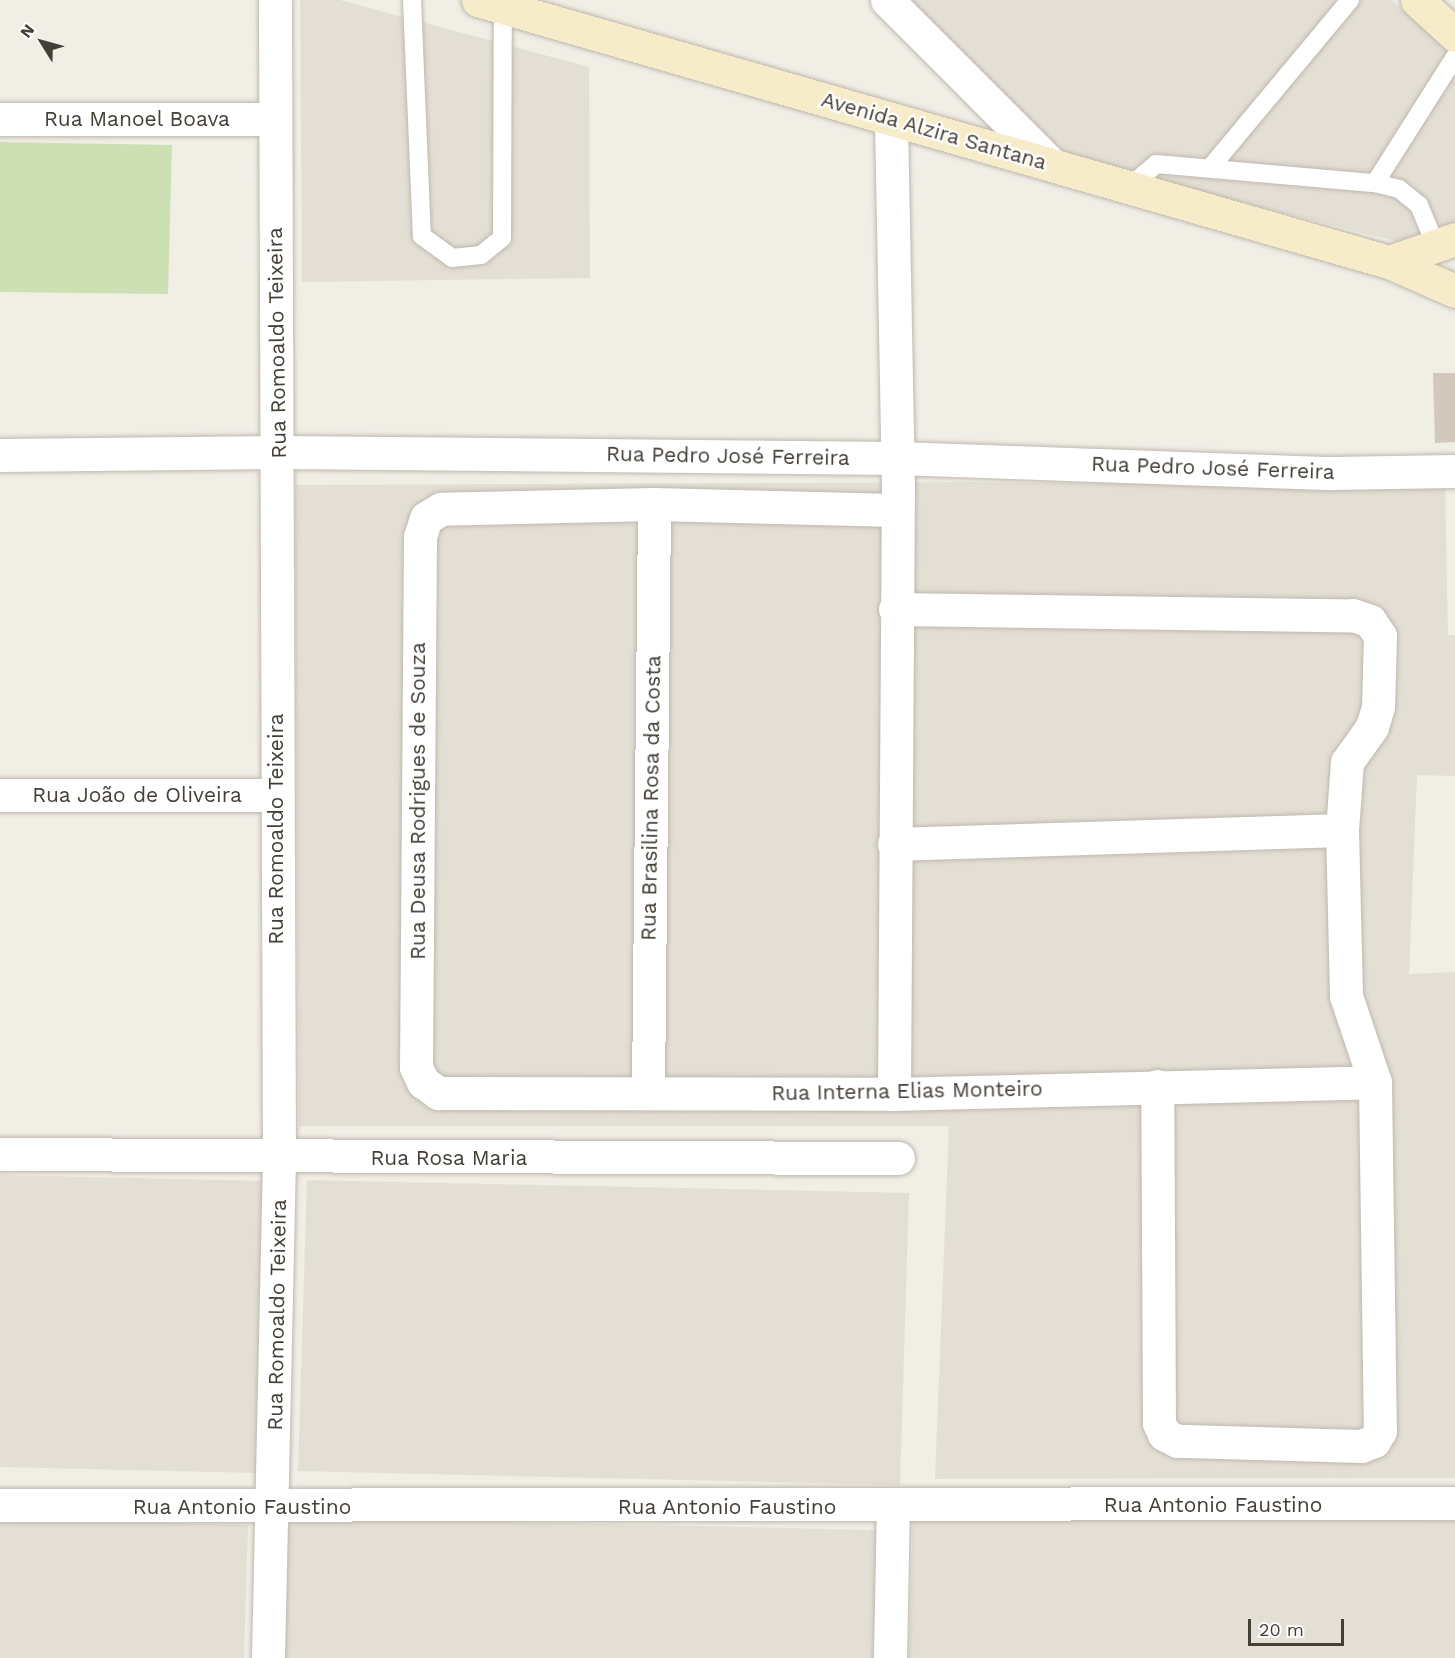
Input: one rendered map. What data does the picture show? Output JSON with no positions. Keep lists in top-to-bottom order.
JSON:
{
  "streets": {
    "main road": ["Avenida Alzira Santana"],
    "street": [
      "Rua Manoel Boava",
      "Rua Romoaldo Teixeira",
      "Rua Pedro José Ferreira",
      "Rua João de Oliveira",
      "Rua Brasilina Rosa da Costa",
      "Rua Deusa Rodrigues de Souza",
      "Rua Interna Elias Monteiro",
      "Rua Rosa Maria",
      "Rua Antonio Faustino"
    ]
  },
  "crossings": [
    ["Rua Manoel Boava", "Rua Romoaldo Teixeira"],
    ["Rua Romoaldo Teixeira", "Rua Pedro José Ferreira"],
    ["Rua Romoaldo Teixeira", "Rua João de Oliveira"],
    ["Rua Romoaldo Teixeira", "Rua Rosa Maria"],
    ["Rua Romoaldo Teixeira", "Rua Antonio Faustino"],
    ["Rua Brasilina Rosa da Costa", "Rua Deusa Rodrigues de Souza"],
    ["Rua Brasilina Rosa da Costa", "Rua Interna Elias Monteiro"],
    ["Rua Deusa Rodrigues de Souza", "Rua Interna Elias Monteiro"]
  ],
  "scale_bar": "20 m",
  "north": "top left"
}
